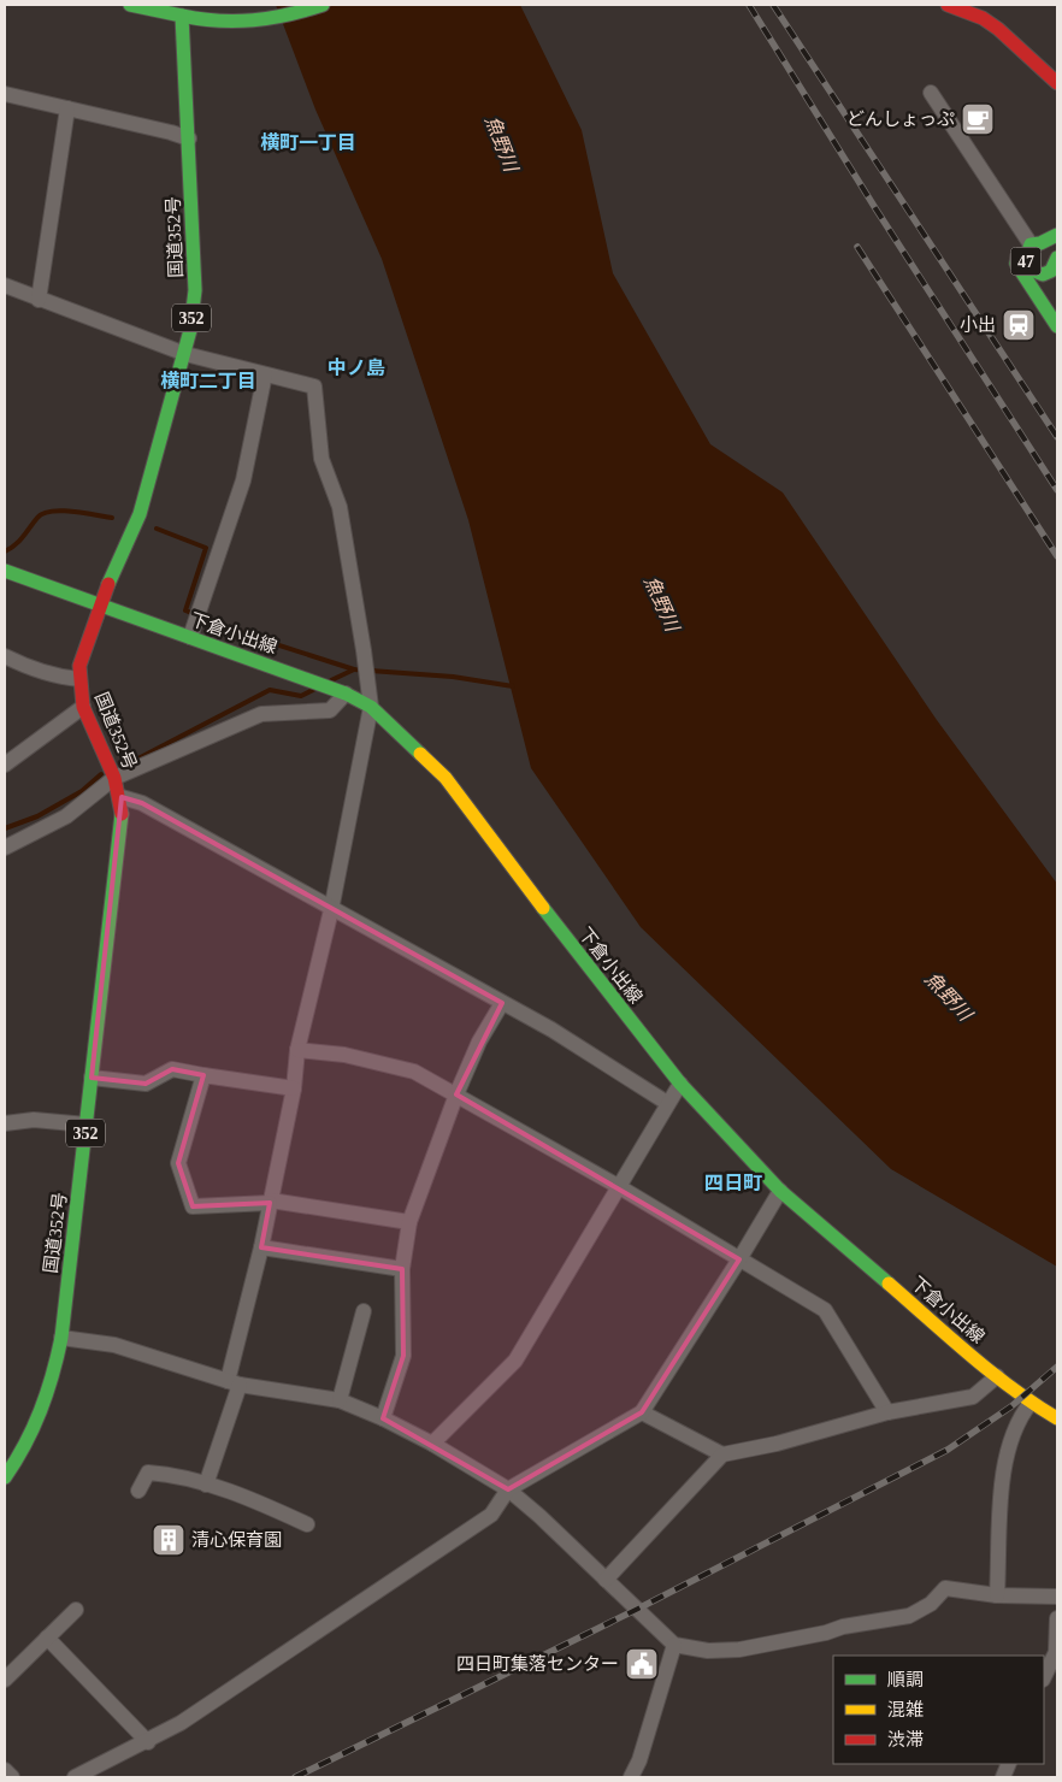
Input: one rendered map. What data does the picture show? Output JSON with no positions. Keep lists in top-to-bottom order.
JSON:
{
  "streets": {
    "main road": [
      "国道352号",
      "47",
      "352",
      "下倉小出線"
    ]
  },
  "crossings": [
    ["国道352号", "下倉小出線"]
  ],
  "districts": [
    "横町一丁目",
    "中ノ島",
    "横町二丁目",
    "四日町"
  ],
  "water": ["魚野川"],
  "places": {
    "cafe": ["どんしょっぷ"],
    "station": ["小出"],
    "building": ["清心保育園"],
    "public building": ["四日町集落センター"]
  },
  "legend": ["順調", "混雑", "渋滞"]
}
